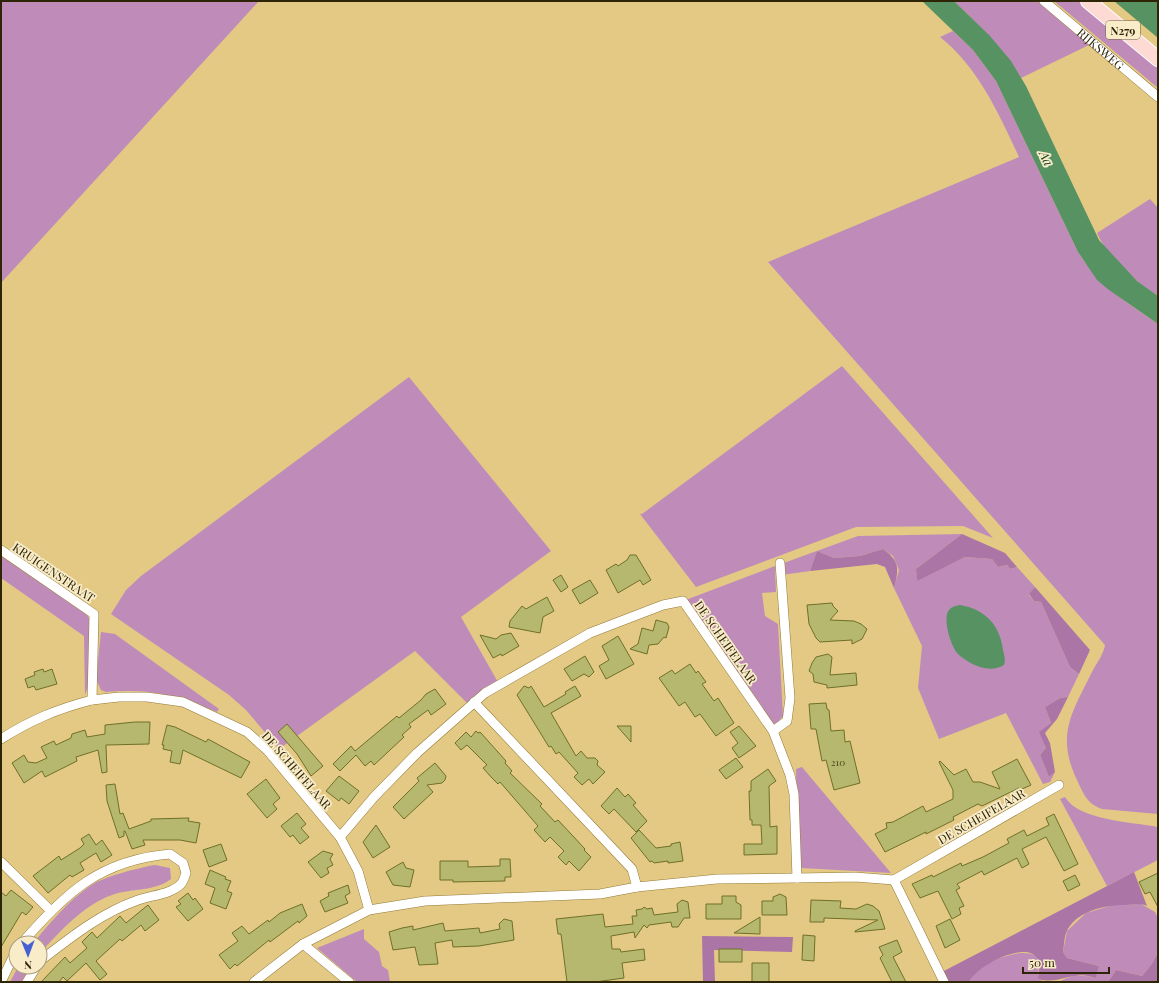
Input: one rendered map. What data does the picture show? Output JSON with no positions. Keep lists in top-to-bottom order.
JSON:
{
  "streets": {
    "main road": ["N279"],
    "street": ["RIJKSWEG", "KRUIGENSTRAAT", "DE SCHEIFELAAR"]
  },
  "crossings": [
    ["KRUIGENSTRAAT", "DE SCHEIFELAAR"]
  ],
  "water": ["Aa"],
  "house_numbers": ["210"],
  "scale_bar": "50 m",
  "north": "bottom"
}
